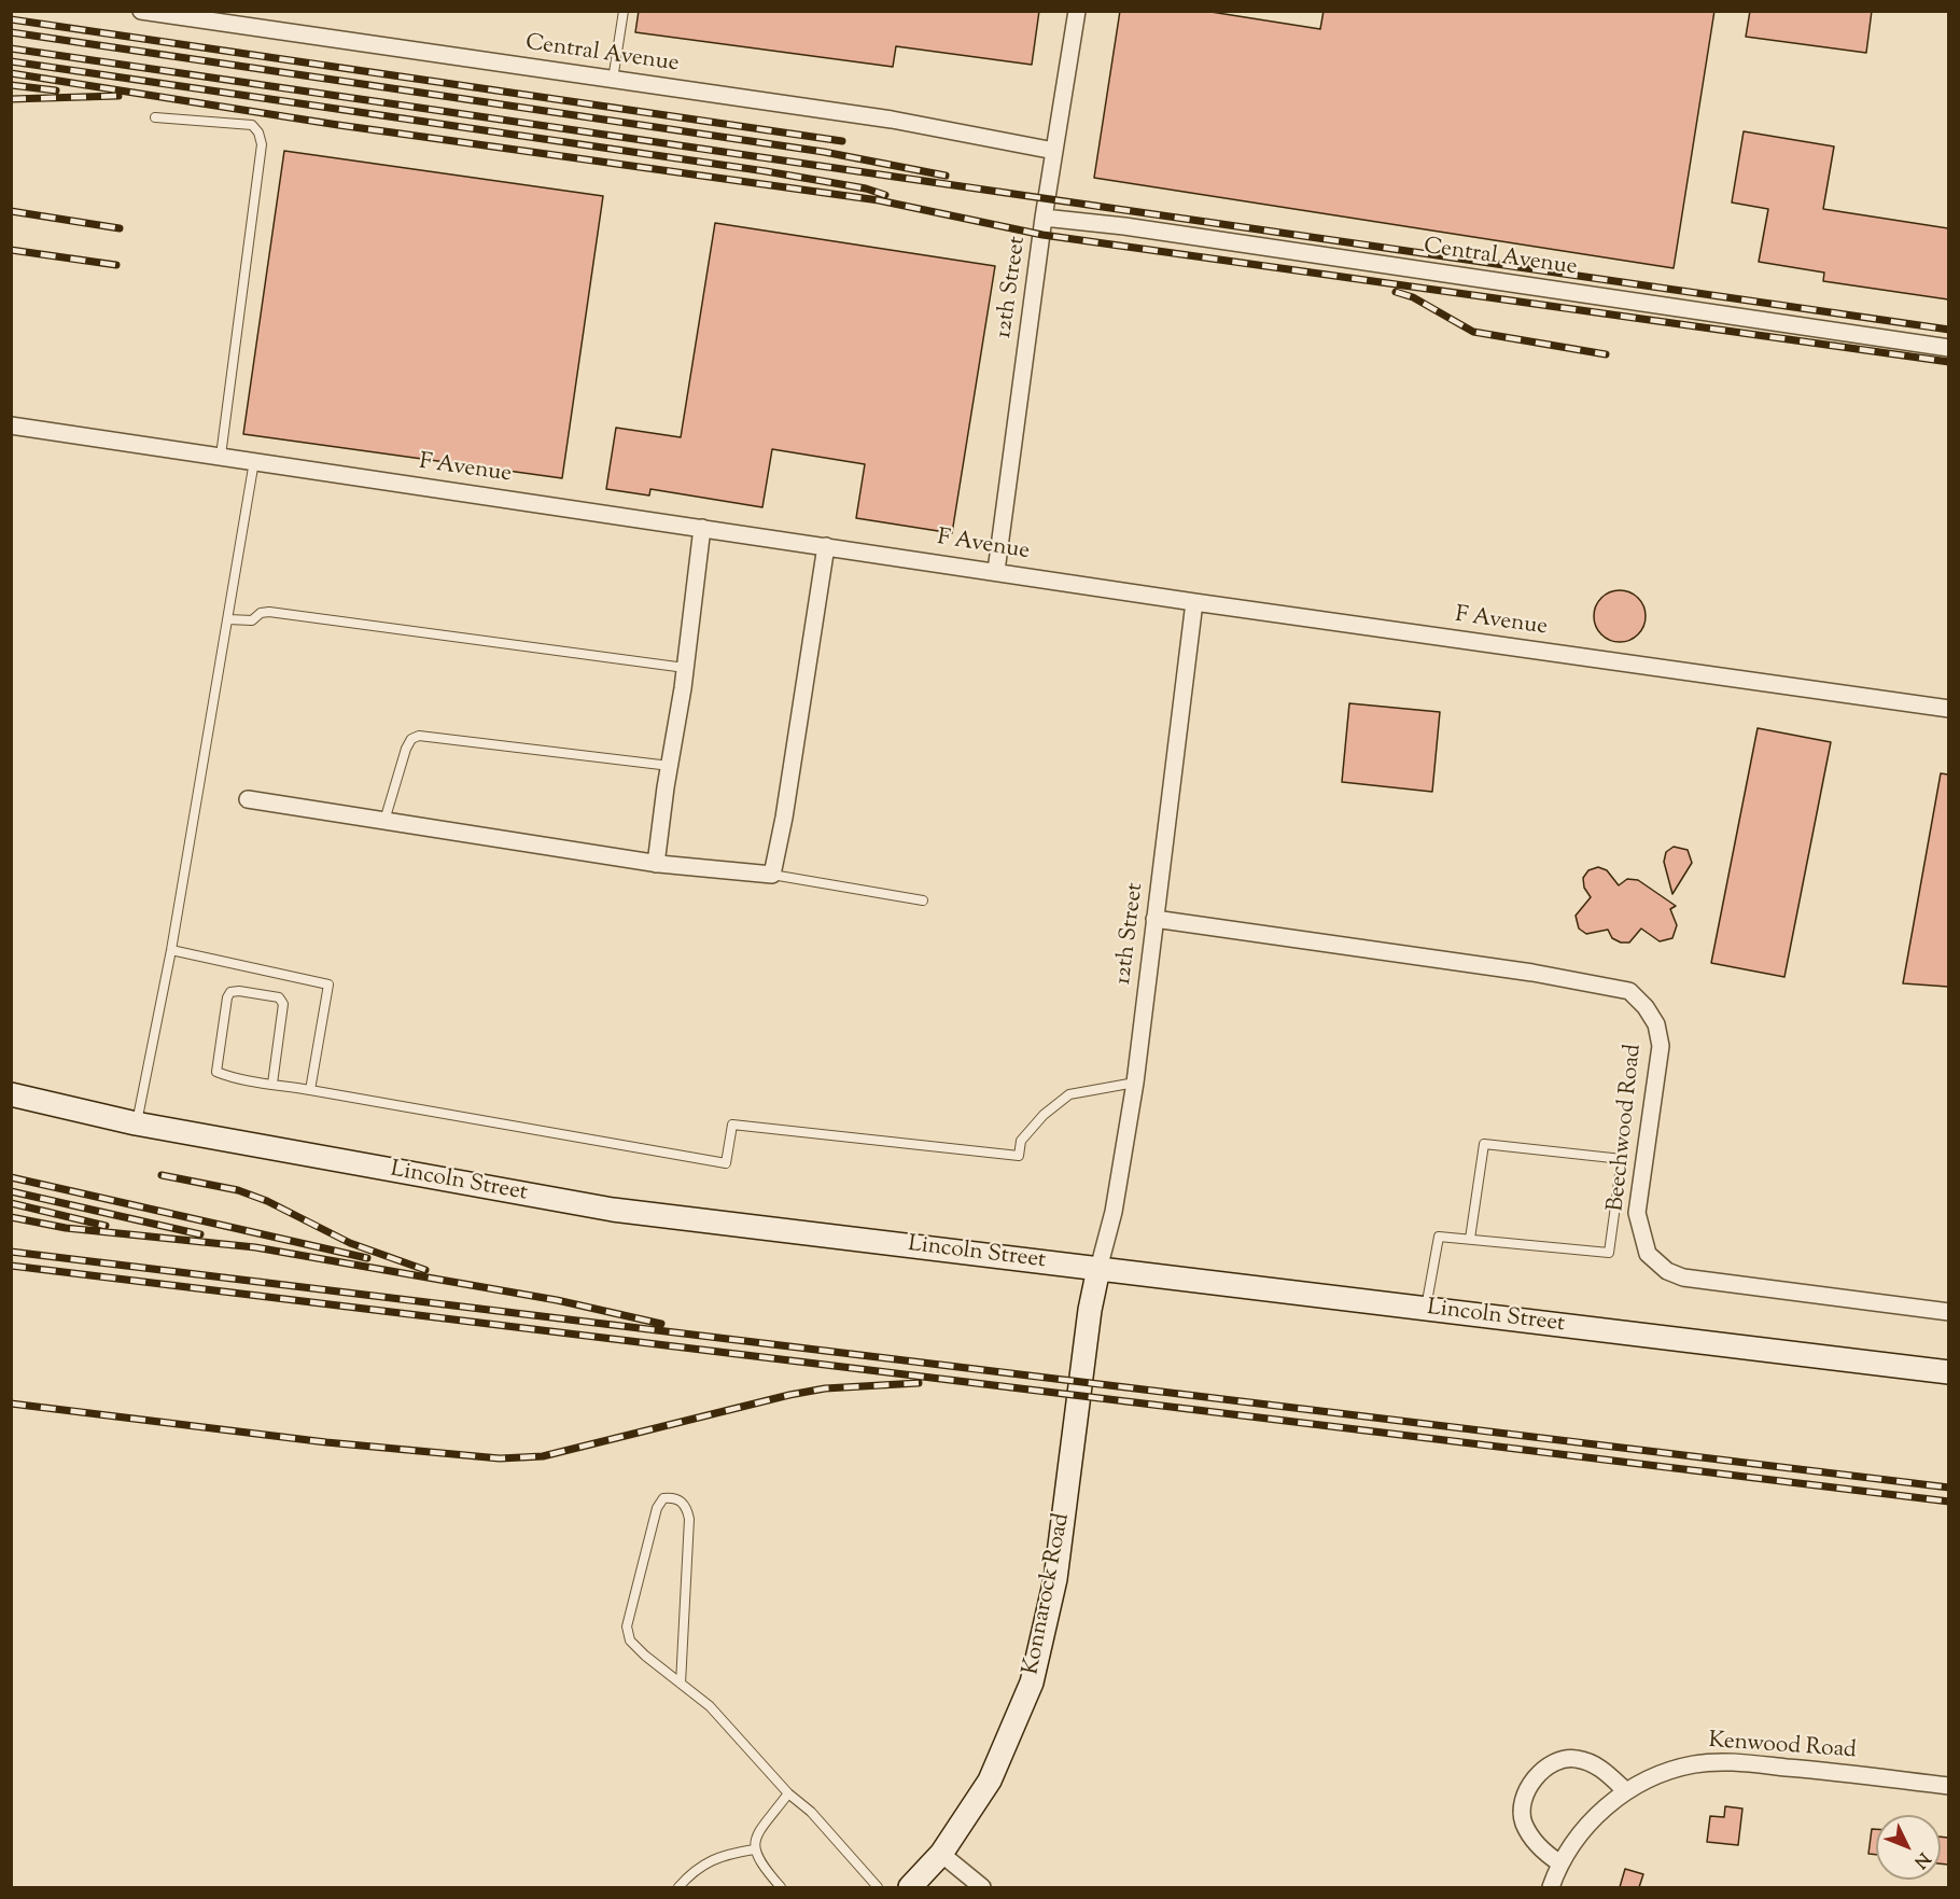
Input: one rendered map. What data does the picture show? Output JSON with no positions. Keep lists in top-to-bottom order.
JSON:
{
  "streets": {
    "main road": ["Lincoln Street", "Konnarock Road"],
    "street": [
      "Central Avenue",
      "12th Street",
      "F Avenue",
      "Beechwood Road",
      "Kenwood Road"
    ]
  },
  "crossings": [
    ["Central Avenue", "12th Street"],
    ["12th Street", "F Avenue"],
    ["12th Street", "Beechwood Road"],
    ["12th Street", "Lincoln Street"],
    ["12th Street", "Konnarock Road"],
    ["Lincoln Street", "Konnarock Road"]
  ],
  "north": "bottom right"
}
